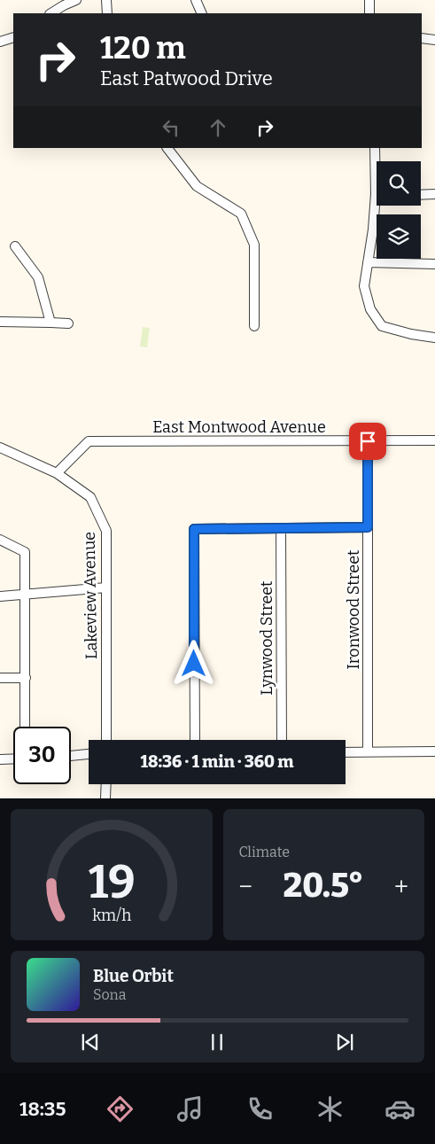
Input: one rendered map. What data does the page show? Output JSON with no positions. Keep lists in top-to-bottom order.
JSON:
{
  "streets": {
    "street": [
      "East Montwood Avenue",
      "Lakeview Avenue",
      "Ironwood Street",
      "Lynwood Street"
    ]
  },
  "crossings": [
    ["East Montwood Avenue", "Lakeview Avenue"],
    ["East Montwood Avenue", "Ironwood Street"]
  ],
  "page": {
    "turn": ["120 m", "East Patwood Drive"],
    "limit": "30",
    "trip": "18:36 · 1 min · 360 m",
    "tile": "Climate",
    "heat": ["−", "20.5°", "+"],
    "song": ["Blue Orbit", "Sona"],
    "tabs": "18:35",
    "gauge": ["19", "km/h"]
  }
}
